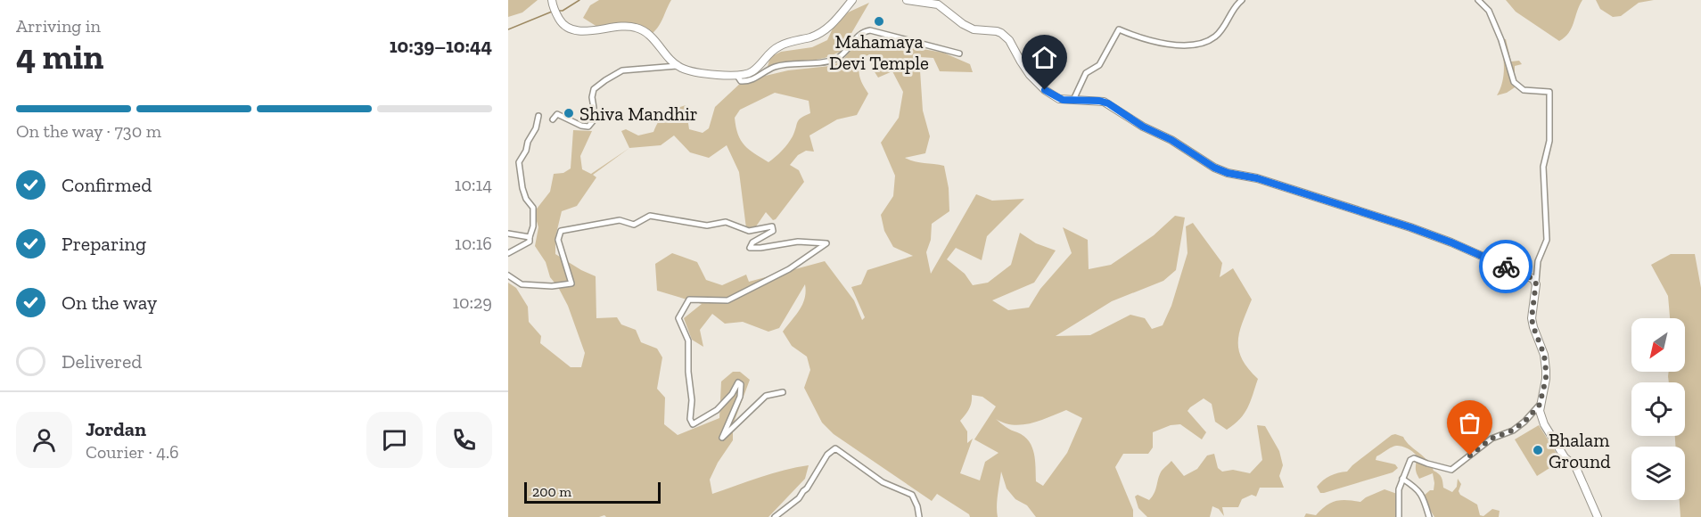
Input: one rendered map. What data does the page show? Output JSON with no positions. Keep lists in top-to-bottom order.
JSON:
{
  "places": ["Mahamaya Devi Temple", "Shiva Mandhir", "Bhalam Ground"],
  "scale_bar": "200 m",
  "north": "bottom left",
  "page": {
    "heading": ["4 min", "Arriving in", "10:39–10:44"],
    "panel": ["Jordan", "Courier · 4.6"],
    "bar": "On the way · 730 m",
    "list": [
      ["Confirmed", "10:14"],
      ["Preparing", "10:16"],
      ["On the way", "10:29"],
      "Delivered"
    ],
    "scale": "200 m"
  }
}
